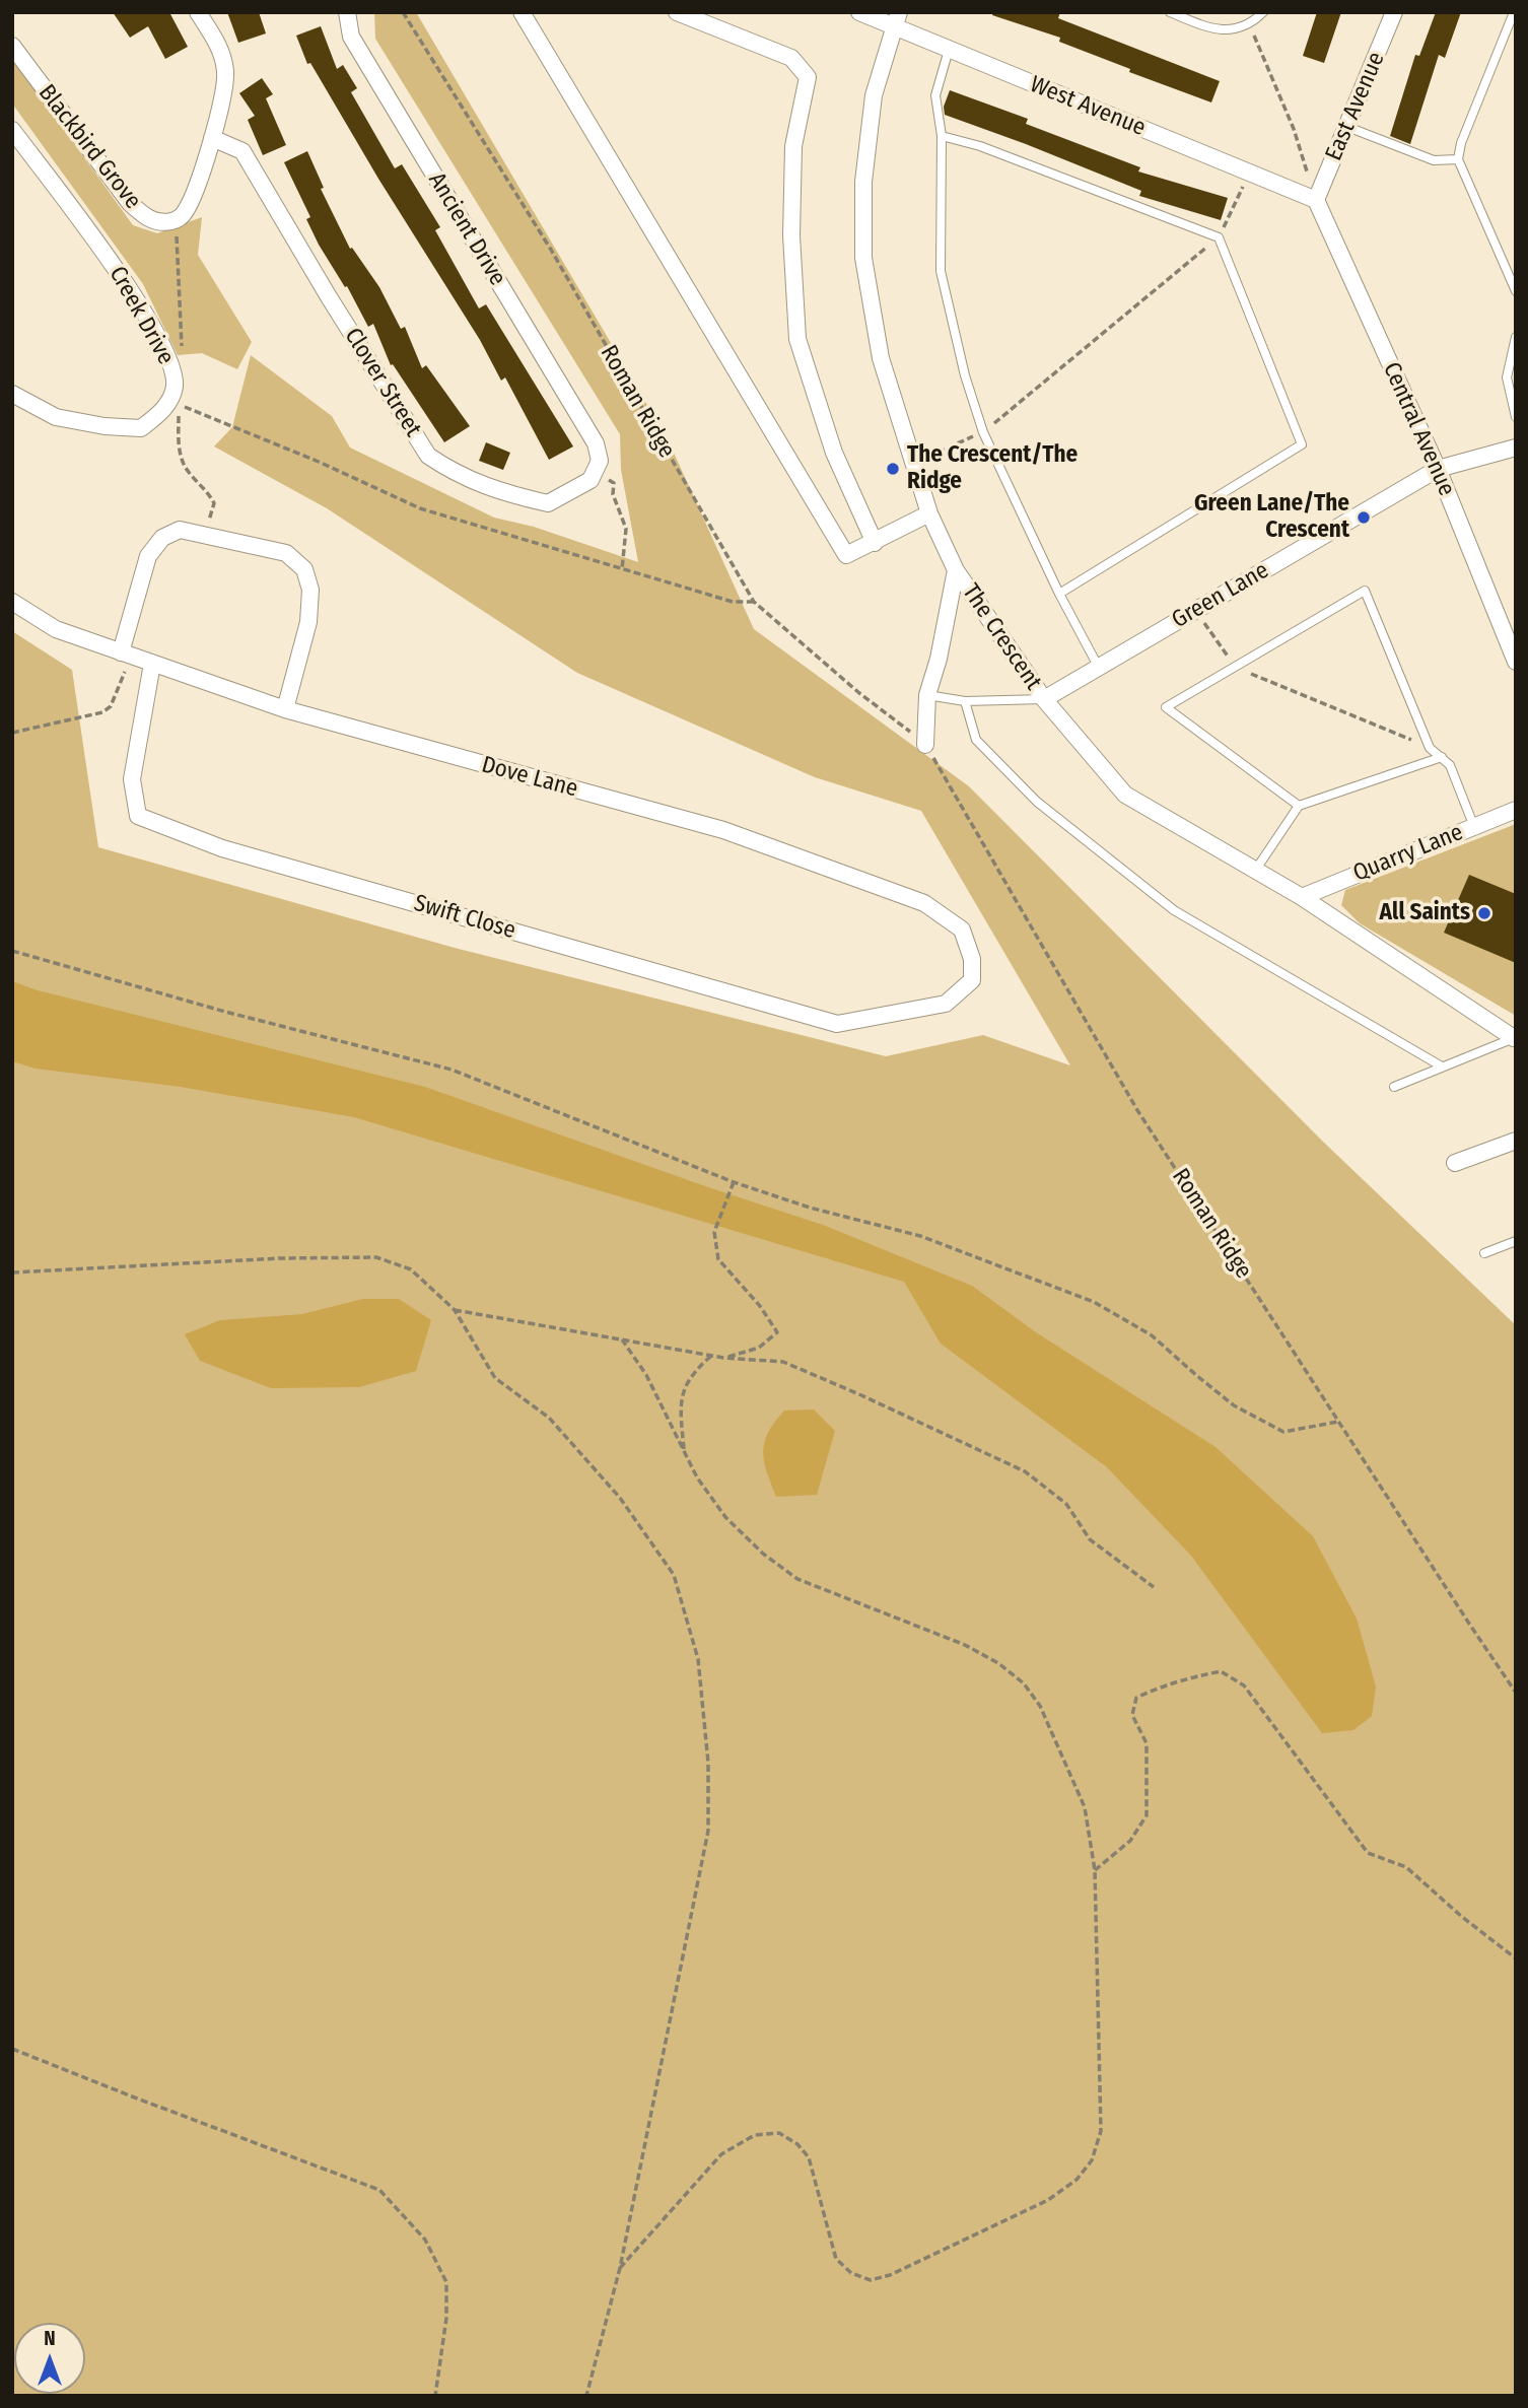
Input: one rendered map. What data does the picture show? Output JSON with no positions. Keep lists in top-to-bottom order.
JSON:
{
  "streets": {
    "street": [
      "West Avenue",
      "East Avenue",
      "Blackbird Grove",
      "Ancient Drive",
      "Creek Drive",
      "Clover Street",
      "Central Avenue",
      "Green Lane",
      "The Crescent",
      "Dove Lane",
      "Quarry Lane",
      "Swift Close"
    ],
    "path": ["Roman Ridge"]
  },
  "crossings": [
    ["West Avenue", "East Avenue"],
    ["West Avenue", "Central Avenue"],
    ["West Avenue", "The Crescent"],
    ["East Avenue", "Central Avenue"],
    ["Ancient Drive", "Clover Street"],
    ["Central Avenue", "Green Lane"],
    ["Green Lane", "The Crescent"],
    ["The Crescent", "Quarry Lane"],
    ["Dove Lane", "Swift Close"]
  ],
  "places": ["The Crescent/The Ridge", "Green Lane/The Crescent", "All Saints"],
  "north": "top"
}
